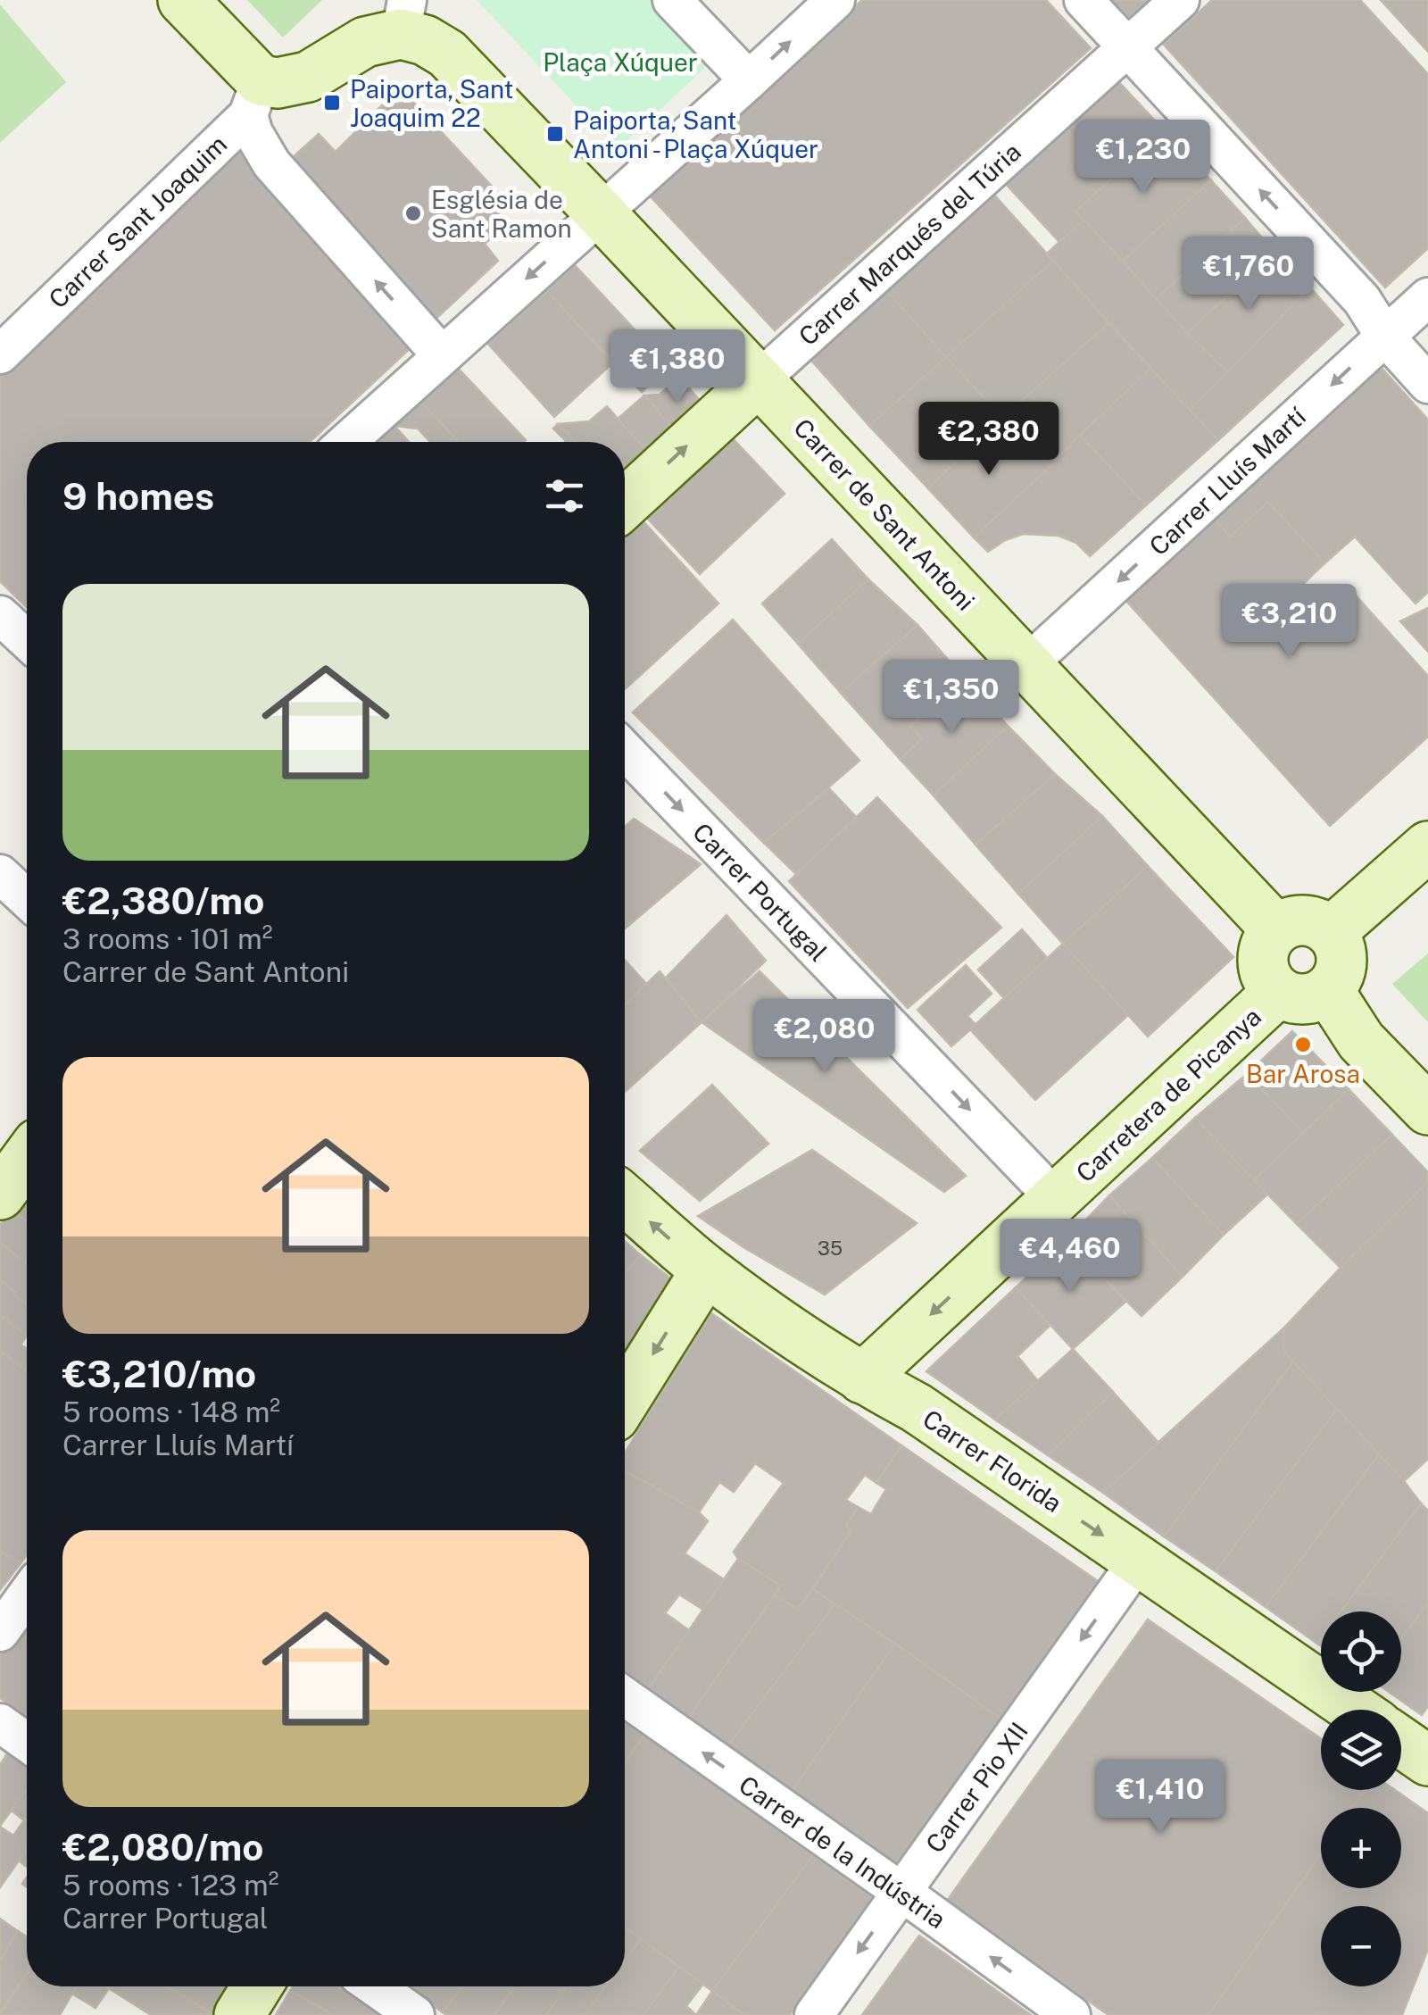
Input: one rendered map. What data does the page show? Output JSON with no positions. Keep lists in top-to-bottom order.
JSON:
{
  "streets": {
    "street": [
      "Carrer Sant Joaquim",
      "Carrer Marqués del Túria",
      "Carrer Lluís Martí",
      "Carrer de Sant Antoni",
      "Carrer Portugal",
      "Carretera de Picanya",
      "Carrer Florida",
      "Carrer Pio XII",
      "Carrer de la Indústria"
    ]
  },
  "crossings": [
    ["Carrer Sant Joaquim", "Carrer de Sant Antoni"],
    ["Carrer Marqués del Túria", "Carrer de Sant Antoni"],
    ["Carrer Lluís Martí", "Carrer de Sant Antoni"],
    ["Carrer de Sant Antoni", "Carretera de Picanya"],
    ["Carrer Portugal", "Carretera de Picanya"],
    ["Carretera de Picanya", "Carrer Florida"],
    ["Carrer Florida", "Carrer Pio XII"],
    ["Carrer Pio XII", "Carrer de la Indústria"]
  ],
  "one_way": [
    "Carrer Lluís Martí",
    "Carrer Portugal",
    "Carretera de Picanya",
    "Carrer Pio XII",
    "Carrer de la Indústria"
  ],
  "parks": ["Plaça Xúquer"],
  "places": {
    "transit": ["Paiporta, Sant Joaquim 22", "Paiporta, Sant Antoni - Plaça Xúquer"],
    "other": ["Església de Sant Ramon", "Bar Arosa"]
  },
  "house_numbers": ["35"],
  "page": {
    "price": [
      "€1,230",
      "€1,760",
      "€1,380",
      "€2,380",
      "€3,210",
      "€1,350",
      "€2,080",
      "€4,460",
      "€1,410"
    ],
    "heading": "9 homes",
    "list": [
      {
        "name": "€2,380/mo",
        "note": "3 rooms · 101 m² · Carrer de Sant Antoni"
      },
      {
        "name": "€3,210/mo",
        "note": "5 rooms · 148 m² · Carrer Lluís Martí"
      },
      {
        "name": "€2,080/mo",
        "note": "5 rooms · 123 m² · Carrer Portugal"
      }
    ],
    "map_buttons": ["+", "−"]
  }
}
